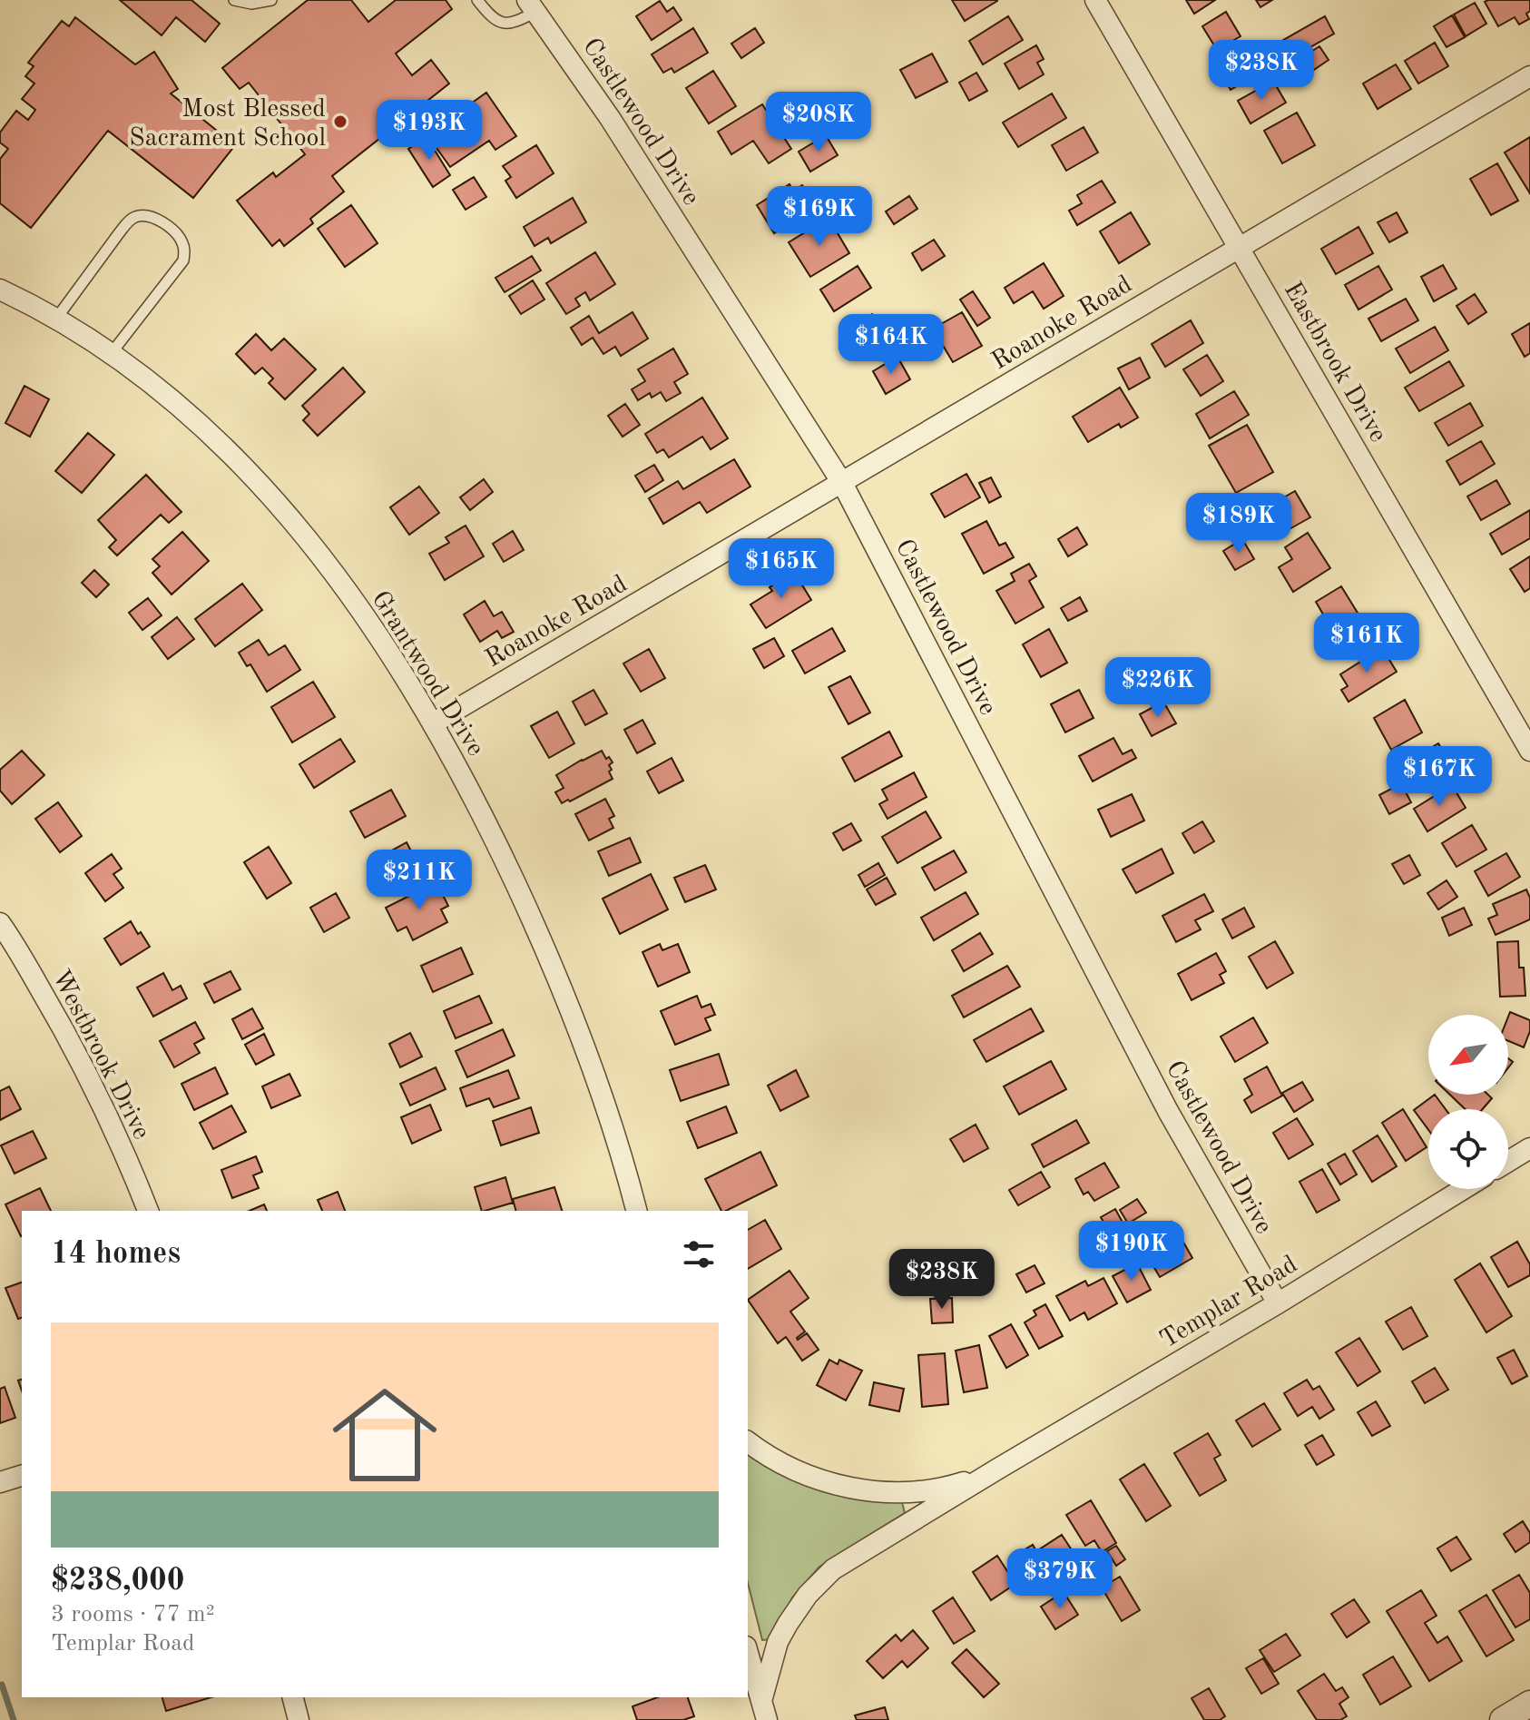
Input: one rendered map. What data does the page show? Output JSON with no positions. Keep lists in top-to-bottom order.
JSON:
{
  "streets": {
    "street": [
      "Castlewood Drive",
      "Roanoke Road",
      "Eastbrook Drive",
      "Grantwood Drive",
      "Westbrook Drive",
      "Templar Road"
    ]
  },
  "crossings": [
    ["Castlewood Drive", "Roanoke Road"],
    ["Castlewood Drive", "Templar Road"],
    ["Roanoke Road", "Eastbrook Drive"],
    ["Roanoke Road", "Grantwood Drive"]
  ],
  "places": ["Most Blessed Sacrament School"],
  "north": "bottom left",
  "page": {
    "price": [
      "$238K",
      "$208K",
      "$193K",
      "$169K",
      "$164K",
      "$189K",
      "$165K",
      "$161K",
      "$226K",
      "$167K",
      "$211K",
      "$190K",
      "$238K",
      "$379K"
    ],
    "heading": "14 homes",
    "list": [
      {
        "name": "$238,000",
        "note": "3 rooms · 77 m² · Templar Road"
      }
    ]
  }
}
